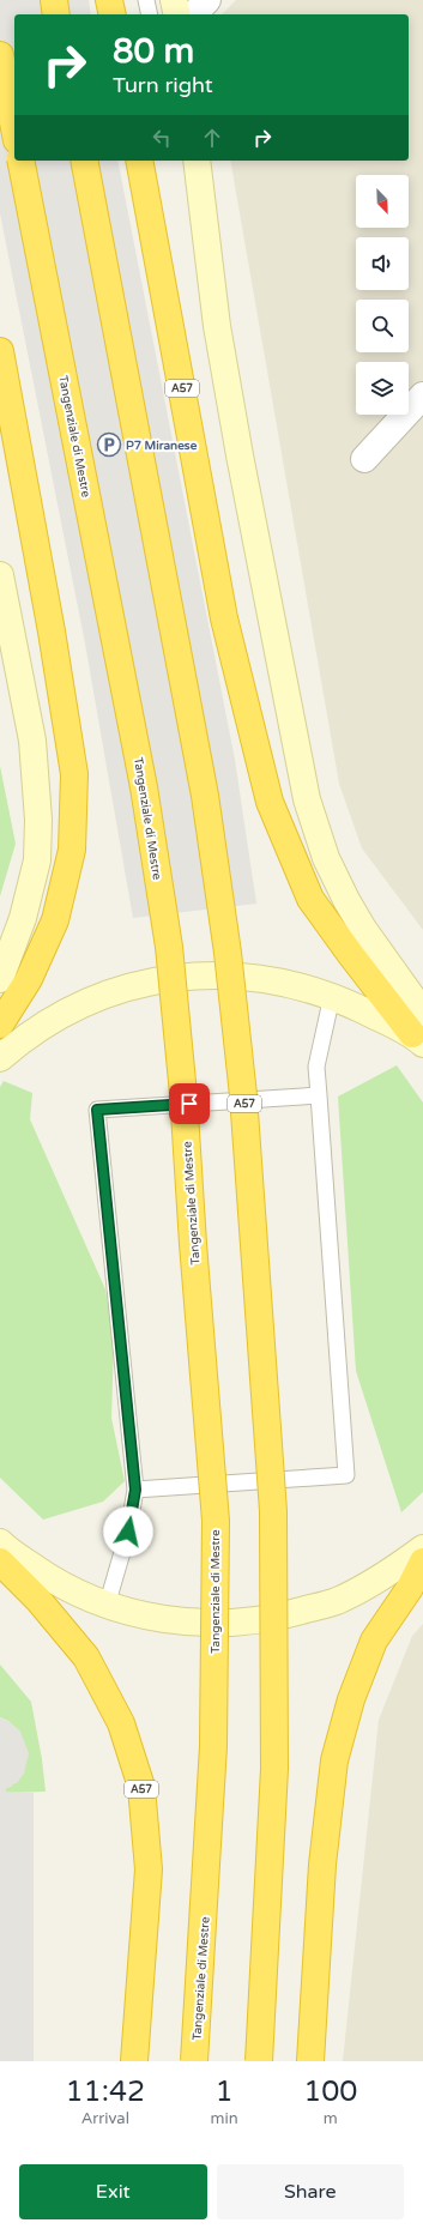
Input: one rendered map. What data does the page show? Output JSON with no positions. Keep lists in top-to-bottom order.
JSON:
{
  "streets": {
    "highway": ["A57", "Tangenziale di Mestre"]
  },
  "places": {
    "parking": ["P7 Miranese"]
  },
  "north": "bottom right",
  "page": {
    "turn": ["80 m", "Turn right"],
    "eta": [
      "11:42",
      "Arrival",
      "1",
      "min",
      "100",
      "m"
    ],
    "buttons": ["Exit", "Share"]
  }
}
